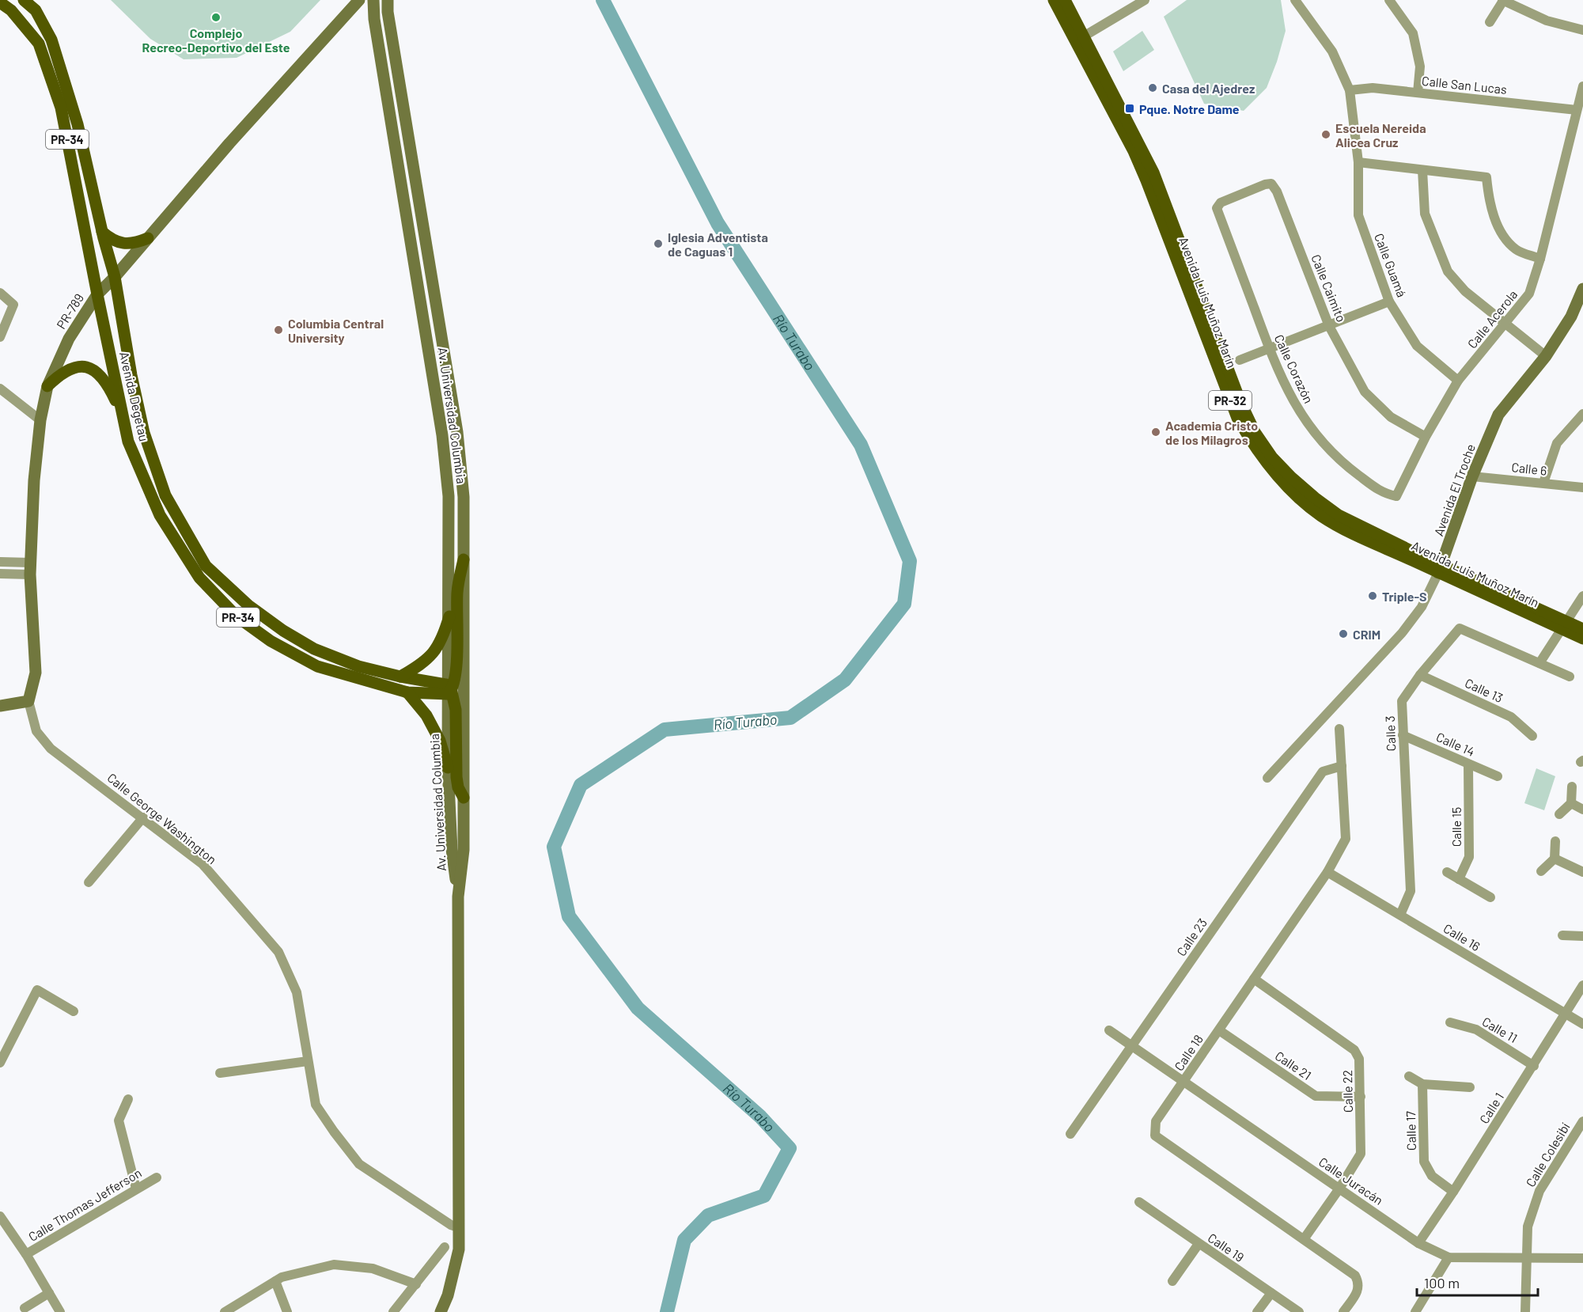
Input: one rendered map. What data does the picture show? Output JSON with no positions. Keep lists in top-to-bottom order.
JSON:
{
  "streets": {
    "main road": [
      "PR-34",
      "Avenida Luis Muñoz Marín",
      "PR-789",
      "Avenida Degetau",
      "PR-32",
      "Av. Universidad Columbia",
      "Avenida El Troche"
    ],
    "street": [
      "Calle San Lucas",
      "Calle Guamá",
      "Calle Caimito",
      "Calle Acerola",
      "Calle Corazón",
      "Calle 6",
      "Calle 13",
      "Calle 3",
      "Calle 14",
      "Calle George Washington",
      "Calle 15",
      "Calle 23",
      "Calle 16",
      "Calle 11",
      "Calle 18",
      "Calle 21",
      "Calle 22",
      "Calle 1",
      "Calle 17",
      "Calle Colesibí",
      "Calle Juracán",
      "Calle Thomas Jefferson",
      "Calle 19"
    ]
  },
  "crossings": [
    ["Calle San Lucas", "Calle Guamá"],
    ["Calle San Lucas", "Calle Acerola"],
    ["Calle Guamá", "Calle Acerola"],
    ["Calle Caimito", "Calle Acerola"],
    ["Calle Caimito", "Calle Corazón"],
    ["Avenida Luis Muñoz Marín", "Avenida El Troche"],
    ["PR-789", "Avenida Degetau"],
    ["PR-789", "Calle George Washington"],
    ["Calle Acerola", "Calle Corazón"],
    ["Avenida Degetau", "Av. Universidad Columbia"],
    ["Av. Universidad Columbia", "Calle George Washington"],
    ["Calle 6", "Avenida El Troche"],
    ["Calle 13", "Calle 3"],
    ["Calle 3", "Calle 14"],
    ["Calle 3", "Calle 16"],
    ["Calle 14", "Calle 15"],
    ["Calle 23", "Calle 18"],
    ["Calle 23", "Calle Juracán"],
    ["Calle 16", "Calle 18"],
    ["Calle 16", "Calle 1"],
    ["Calle 11", "Calle 1"],
    ["Calle 18", "Calle 21"],
    ["Calle 18", "Calle 22"],
    ["Calle 18", "Calle Juracán"],
    ["Calle 21", "Calle 22"],
    ["Calle 22", "Calle Juracán"],
    ["Calle 1", "Calle 17"],
    ["Calle 1", "Calle Juracán"],
    ["Calle Colesibí", "Calle Juracán"]
  ],
  "water": ["Río Turabo"],
  "places": {
    "other": [
      "Complejo Recreo-Deportivo del Este",
      "Casa del Ajedrez",
      "Escuela Nereida Alicea Cruz",
      "Iglesia Adventista de Caguas 1",
      "Columbia Central University",
      "Academia Cristo de los Milagros",
      "Triple-S",
      "CRIM"
    ],
    "transit": ["Pque. Notre Dame"]
  },
  "scale_bar": "100 m"
}
